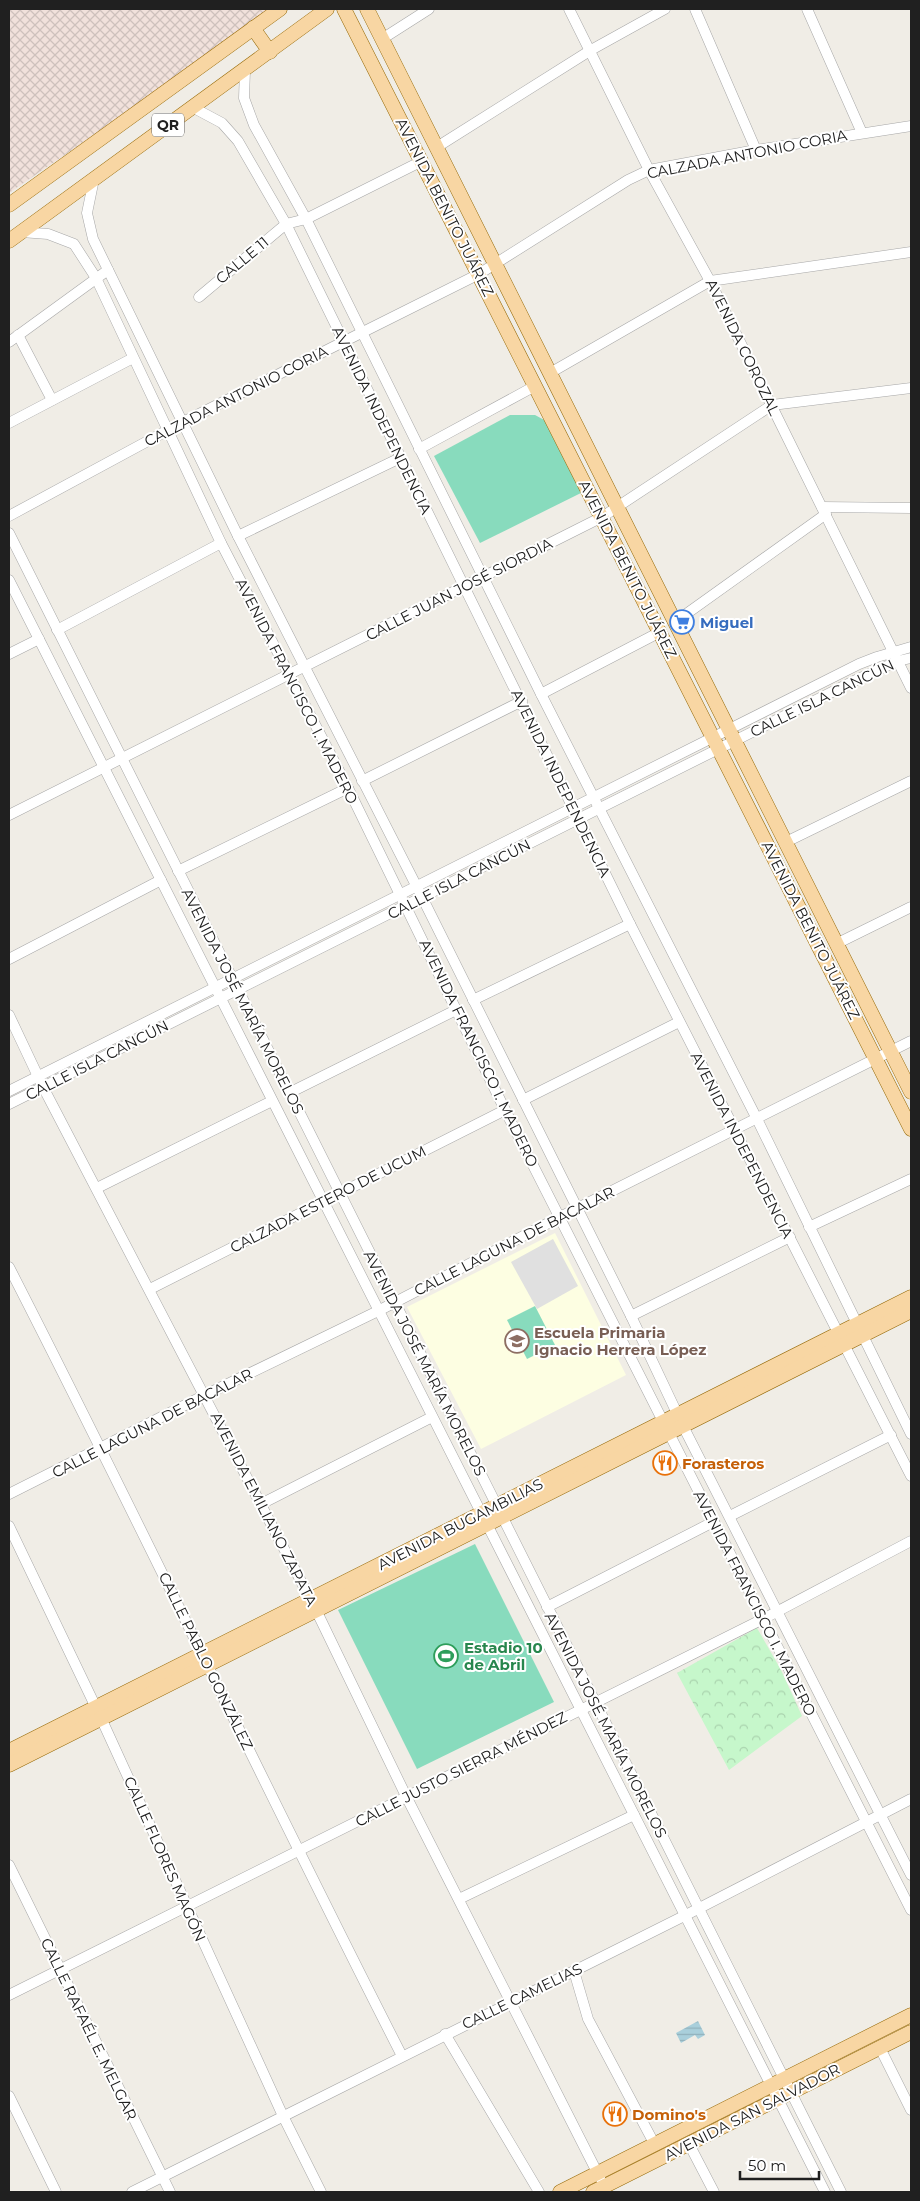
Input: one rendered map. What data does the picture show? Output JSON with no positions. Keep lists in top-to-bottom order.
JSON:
{
  "streets": {
    "main road": [
      "QR",
      "AVENIDA BENITO JUÁREZ",
      "AVENIDA BUGAMBILIAS",
      "AVENIDA SAN SALVADOR"
    ],
    "street": [
      "CALZADA ANTONIO CORIA",
      "CALLE 11",
      "AVENIDA COROZAL",
      "AVENIDA INDEPENDENCIA",
      "CALLE JUAN JOSÉ SIORDIA",
      "AVENIDA FRANCISCO I. MADERO",
      "CALLE ISLA CANCÚN",
      "AVENIDA JOSÉ MARÍA MORELOS",
      "CALZADA ESTERO DE UCUM",
      "CALLE LAGUNA DE BACALAR",
      "AVENIDA EMILIANO ZAPATA",
      "CALLE PABLO GONZÁLEZ",
      "CALLE JUSTO SIERRA MÉNDEZ",
      "CALLE FLORES MAGÓN",
      "CALLE CAMELIAS",
      "CALLE RAFAÉL E. MELGAR"
    ]
  },
  "crossings": [
    ["QR", "AVENIDA INDEPENDENCIA"],
    ["QR", "AVENIDA FRANCISCO I. MADERO"],
    ["CALZADA ANTONIO CORIA", "AVENIDA BENITO JUÁREZ"],
    ["CALZADA ANTONIO CORIA", "AVENIDA COROZAL"],
    ["CALZADA ANTONIO CORIA", "AVENIDA INDEPENDENCIA"],
    ["CALZADA ANTONIO CORIA", "AVENIDA FRANCISCO I. MADERO"],
    ["AVENIDA BENITO JUÁREZ", "CALLE JUAN JOSÉ SIORDIA"],
    ["AVENIDA BENITO JUÁREZ", "CALLE ISLA CANCÚN"],
    ["AVENIDA BENITO JUÁREZ", "CALLE LAGUNA DE BACALAR"],
    ["CALLE 11", "AVENIDA INDEPENDENCIA"],
    ["AVENIDA COROZAL", "CALLE JUAN JOSÉ SIORDIA"],
    ["AVENIDA COROZAL", "CALLE ISLA CANCÚN"],
    ["AVENIDA INDEPENDENCIA", "CALLE JUAN JOSÉ SIORDIA"],
    ["AVENIDA INDEPENDENCIA", "CALLE ISLA CANCÚN"],
    ["AVENIDA INDEPENDENCIA", "CALLE LAGUNA DE BACALAR"],
    ["AVENIDA INDEPENDENCIA", "AVENIDA BUGAMBILIAS"],
    ["CALLE JUAN JOSÉ SIORDIA", "AVENIDA FRANCISCO I. MADERO"],
    ["CALLE JUAN JOSÉ SIORDIA", "AVENIDA JOSÉ MARÍA MORELOS"],
    ["AVENIDA FRANCISCO I. MADERO", "CALLE ISLA CANCÚN"],
    ["AVENIDA FRANCISCO I. MADERO", "CALZADA ESTERO DE UCUM"],
    ["AVENIDA FRANCISCO I. MADERO", "CALLE LAGUNA DE BACALAR"],
    ["AVENIDA FRANCISCO I. MADERO", "AVENIDA BUGAMBILIAS"],
    ["AVENIDA FRANCISCO I. MADERO", "CALLE JUSTO SIERRA MÉNDEZ"],
    ["AVENIDA FRANCISCO I. MADERO", "CALLE CAMELIAS"],
    ["CALLE ISLA CANCÚN", "AVENIDA JOSÉ MARÍA MORELOS"],
    ["CALLE ISLA CANCÚN", "AVENIDA EMILIANO ZAPATA"],
    ["AVENIDA JOSÉ MARÍA MORELOS", "CALZADA ESTERO DE UCUM"],
    ["AVENIDA JOSÉ MARÍA MORELOS", "CALLE LAGUNA DE BACALAR"],
    ["AVENIDA JOSÉ MARÍA MORELOS", "AVENIDA BUGAMBILIAS"],
    ["AVENIDA JOSÉ MARÍA MORELOS", "CALLE JUSTO SIERRA MÉNDEZ"],
    ["AVENIDA JOSÉ MARÍA MORELOS", "CALLE CAMELIAS"],
    ["AVENIDA JOSÉ MARÍA MORELOS", "AVENIDA SAN SALVADOR"],
    ["CALZADA ESTERO DE UCUM", "AVENIDA EMILIANO ZAPATA"],
    ["CALLE LAGUNA DE BACALAR", "AVENIDA EMILIANO ZAPATA"],
    ["CALLE LAGUNA DE BACALAR", "CALLE PABLO GONZÁLEZ"],
    ["AVENIDA EMILIANO ZAPATA", "AVENIDA BUGAMBILIAS"],
    ["AVENIDA EMILIANO ZAPATA", "CALLE JUSTO SIERRA MÉNDEZ"],
    ["AVENIDA EMILIANO ZAPATA", "CALLE CAMELIAS"],
    ["AVENIDA EMILIANO ZAPATA", "AVENIDA SAN SALVADOR"],
    ["AVENIDA BUGAMBILIAS", "CALLE PABLO GONZÁLEZ"],
    ["AVENIDA BUGAMBILIAS", "CALLE FLORES MAGÓN"],
    ["CALLE PABLO GONZÁLEZ", "CALLE JUSTO SIERRA MÉNDEZ"],
    ["CALLE PABLO GONZÁLEZ", "CALLE CAMELIAS"],
    ["CALLE JUSTO SIERRA MÉNDEZ", "CALLE FLORES MAGÓN"],
    ["CALLE JUSTO SIERRA MÉNDEZ", "CALLE RAFAÉL E. MELGAR"],
    ["CALLE FLORES MAGÓN", "CALLE CAMELIAS"],
    ["CALLE CAMELIAS", "CALLE RAFAÉL E. MELGAR"]
  ],
  "places": {
    "supermarket": ["Miguel"],
    "school or university": ["Escuela Primaria Ignacio Herrera López"],
    "restaurant": ["Forasteros", "Domino's"],
    "sports": ["Estadio 10 de Abril"]
  },
  "scale_bar": "50 m"
}
